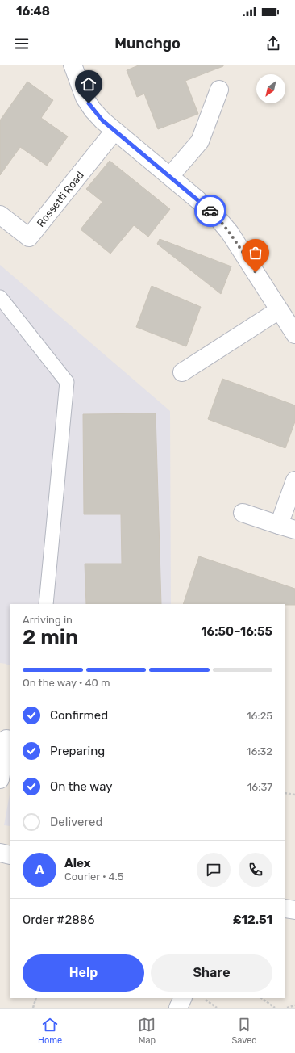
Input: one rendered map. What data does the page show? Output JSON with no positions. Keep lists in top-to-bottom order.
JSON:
{
  "streets": {
    "street": ["Rossetti Road"]
  },
  "north": "bottom left",
  "page": {
    "status": "16:48",
    "header": "Munchgo",
    "heading": ["2 min", "Arriving in", "16:50–16:55"],
    "panel": [
      "Alex",
      "Courier · 4.5",
      "Order #2886",
      "£12.51"
    ],
    "bar": "On the way · 40 m",
    "list": [
      ["Confirmed", "16:25"],
      ["Preparing", "16:32"],
      ["On the way", "16:37"],
      "Delivered"
    ],
    "round": "A",
    "buttons": ["Help", "Share"],
    "tabs": ["Home", "Map", "Saved"]
  }
}
